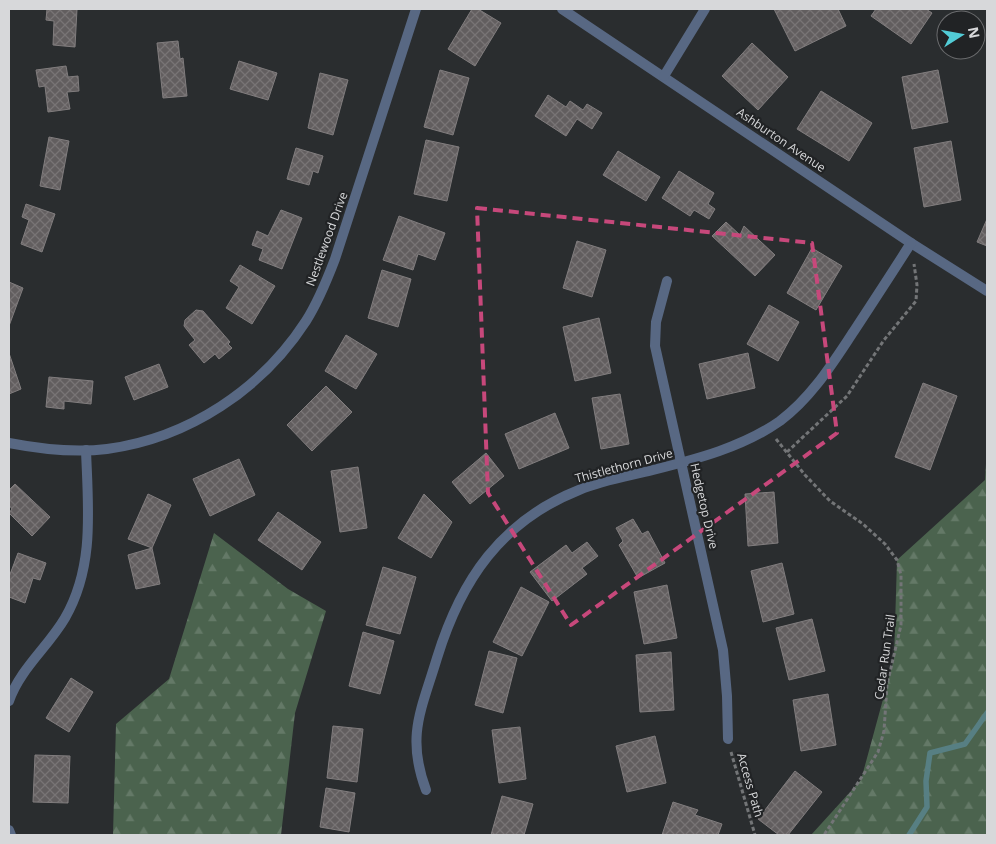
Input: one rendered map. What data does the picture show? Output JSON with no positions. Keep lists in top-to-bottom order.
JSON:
{
  "streets": {
    "street": [
      "Ashburton Avenue",
      "Nestlewood Drive",
      "Thistlethorn Drive",
      "Hedgetop Drive"
    ],
    "path": ["Cedar Run Trail", "Access Path"]
  },
  "crossings": [
    ["Ashburton Avenue", "Thistlethorn Drive"],
    ["Thistlethorn Drive", "Hedgetop Drive"],
    ["Thistlethorn Drive", "Cedar Run Trail"],
    ["Hedgetop Drive", "Access Path"]
  ],
  "north": "right"
}
